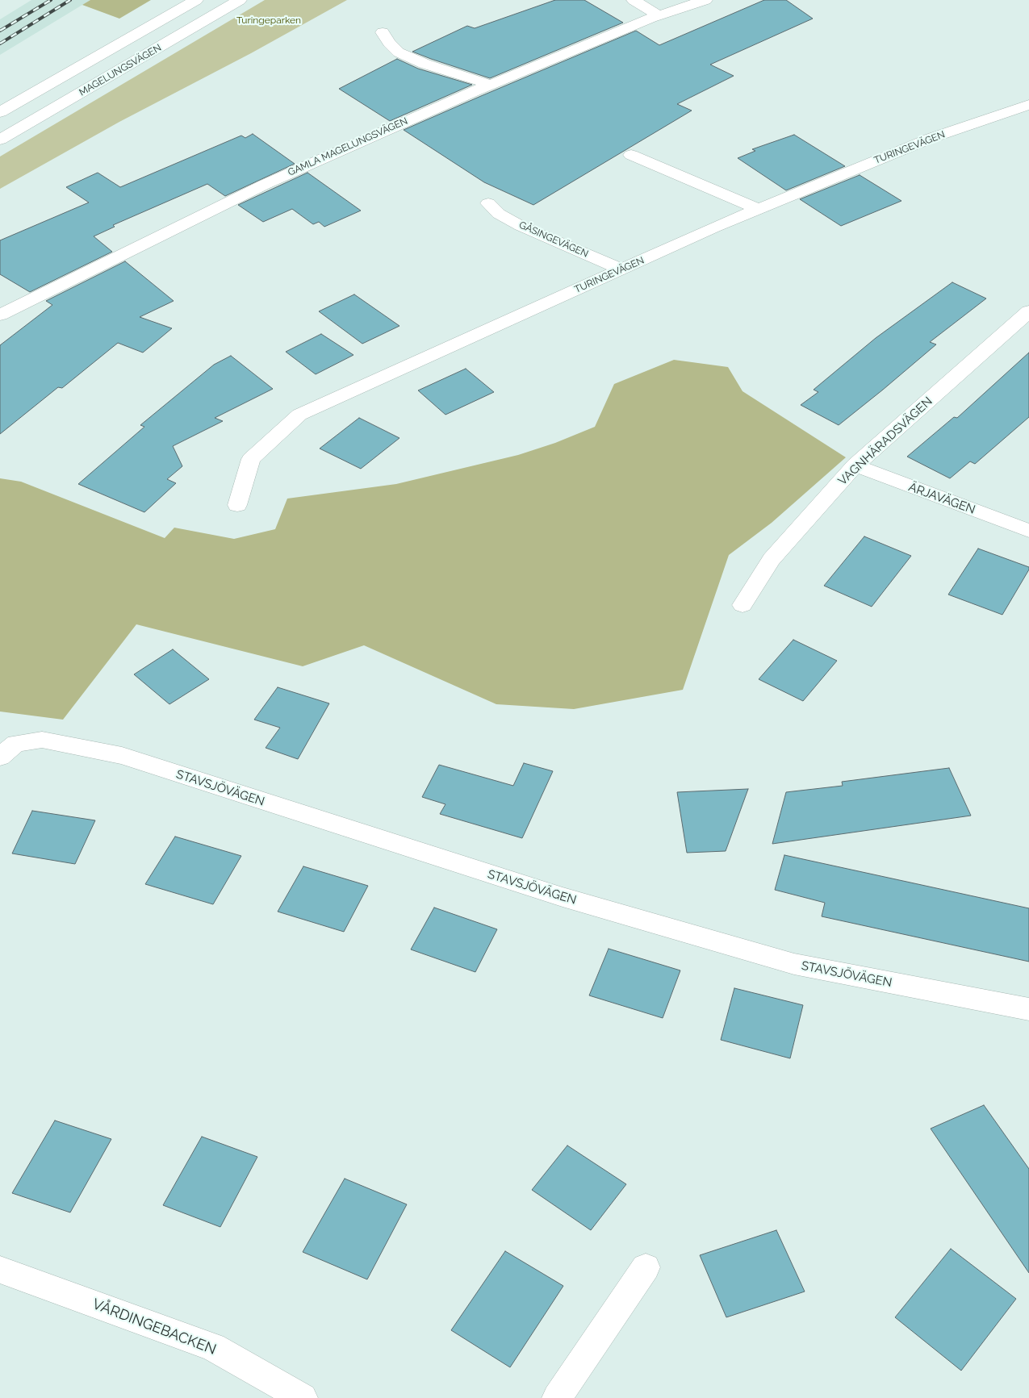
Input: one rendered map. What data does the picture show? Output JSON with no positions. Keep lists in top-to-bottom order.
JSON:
{
  "streets": {
    "street": [
      "MAGELUNGSVÄGEN",
      "GAMLA MAGELUNGSVÄGEN",
      "TURINGEVÄGEN",
      "GÅSINGEVÄGEN",
      "VAGNHÄRADSVÄGEN",
      "ÄRJAVÄGEN",
      "STAVSJÖVÄGEN",
      "VÅRDINGEBACKEN"
    ]
  },
  "crossings": [
    ["TURINGEVÄGEN", "GÅSINGEVÄGEN"],
    ["VAGNHÄRADSVÄGEN", "ÄRJAVÄGEN"]
  ],
  "parks": ["Turingeparken"]
}
